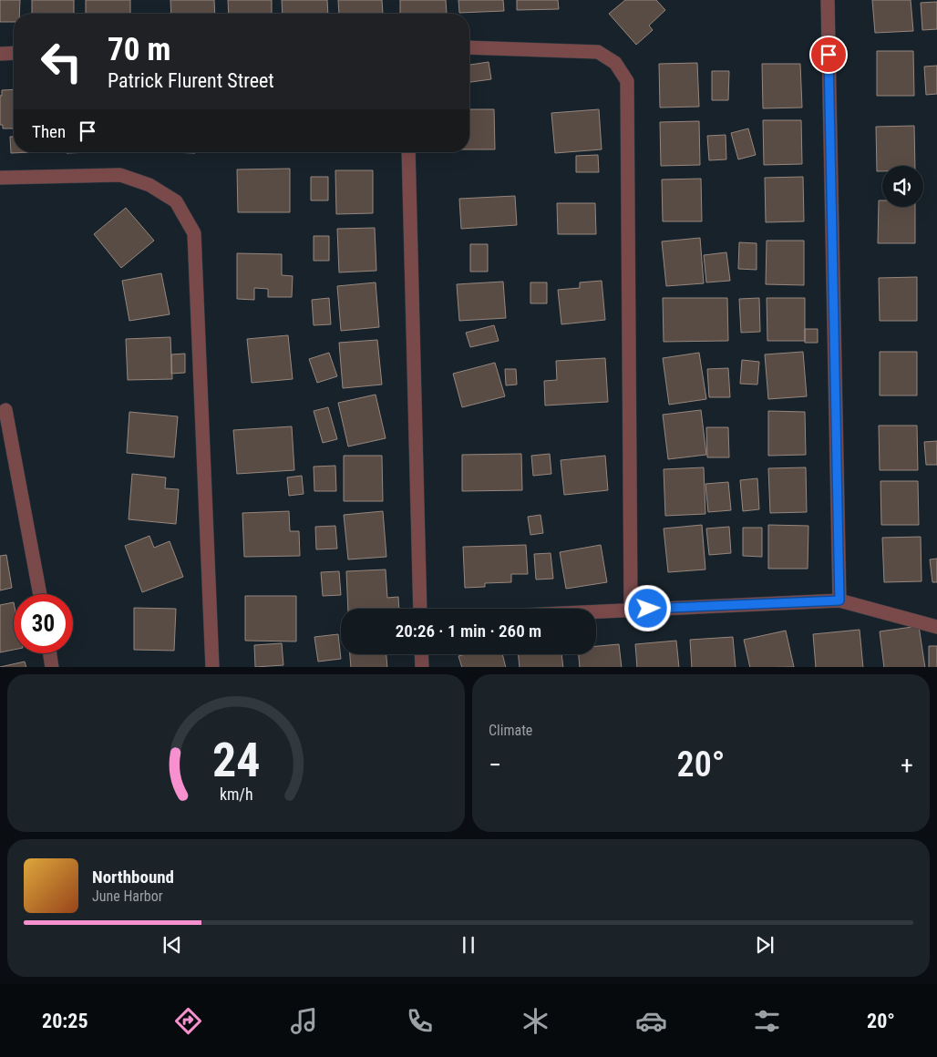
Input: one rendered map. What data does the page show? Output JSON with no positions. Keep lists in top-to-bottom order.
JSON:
{
  "page": {
    "turn": ["70 m", "Patrick Flurent Street"],
    "then": "Then",
    "limit": "30",
    "trip": "20:26 · 1 min · 260 m",
    "tile": "Climate",
    "heat": ["−", "20°", "+"],
    "song": ["Northbound", "June Harbor"],
    "tabs": ["20:25", "20°"],
    "gauge": ["24", "km/h"]
  }
}
